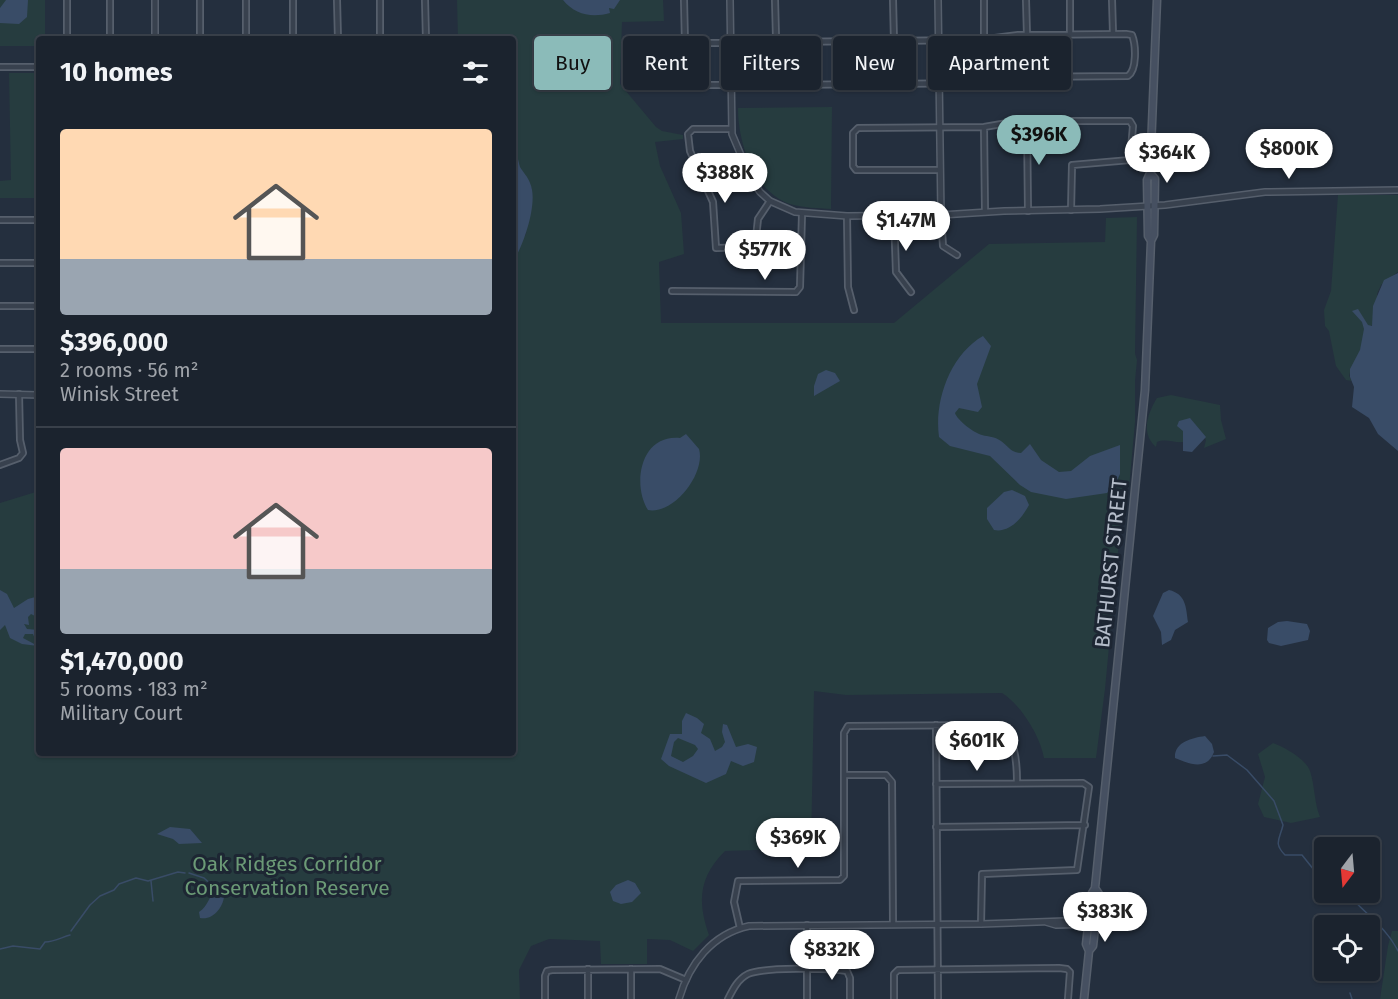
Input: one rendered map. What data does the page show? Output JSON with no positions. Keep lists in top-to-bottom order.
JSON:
{
  "streets": {
    "main road": ["BATHURST STREET"]
  },
  "parks": ["Oak Ridges Corridor Conservation Reserve"],
  "north": "bottom",
  "page": {
    "chip": [
      "Buy",
      "Rent",
      "Filters",
      "New",
      "Apartment"
    ],
    "heading": "10 homes",
    "list": [
      {
        "name": "$396,000",
        "note": "2 rooms · 56 m² · Winisk Street"
      },
      {
        "name": "$1,470,000",
        "note": "5 rooms · 183 m² · Military Court"
      }
    ],
    "price": [
      "$396K",
      "$800K",
      "$364K",
      "$388K",
      "$1.47M",
      "$577K",
      "$601K",
      "$369K",
      "$383K",
      "$832K"
    ]
  }
}
